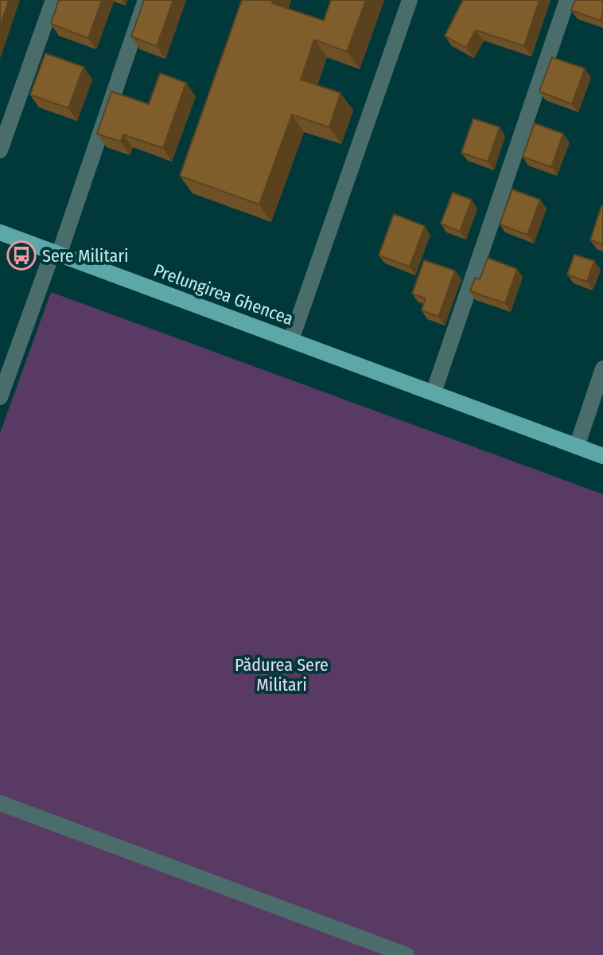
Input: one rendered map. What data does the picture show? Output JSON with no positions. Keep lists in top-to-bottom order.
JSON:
{
  "streets": {
    "main road": ["Prelungirea Ghencea"]
  },
  "parks": ["Pădurea Sere Militari"],
  "places": {
    "bus stop": ["Sere Militari"]
  }
}
